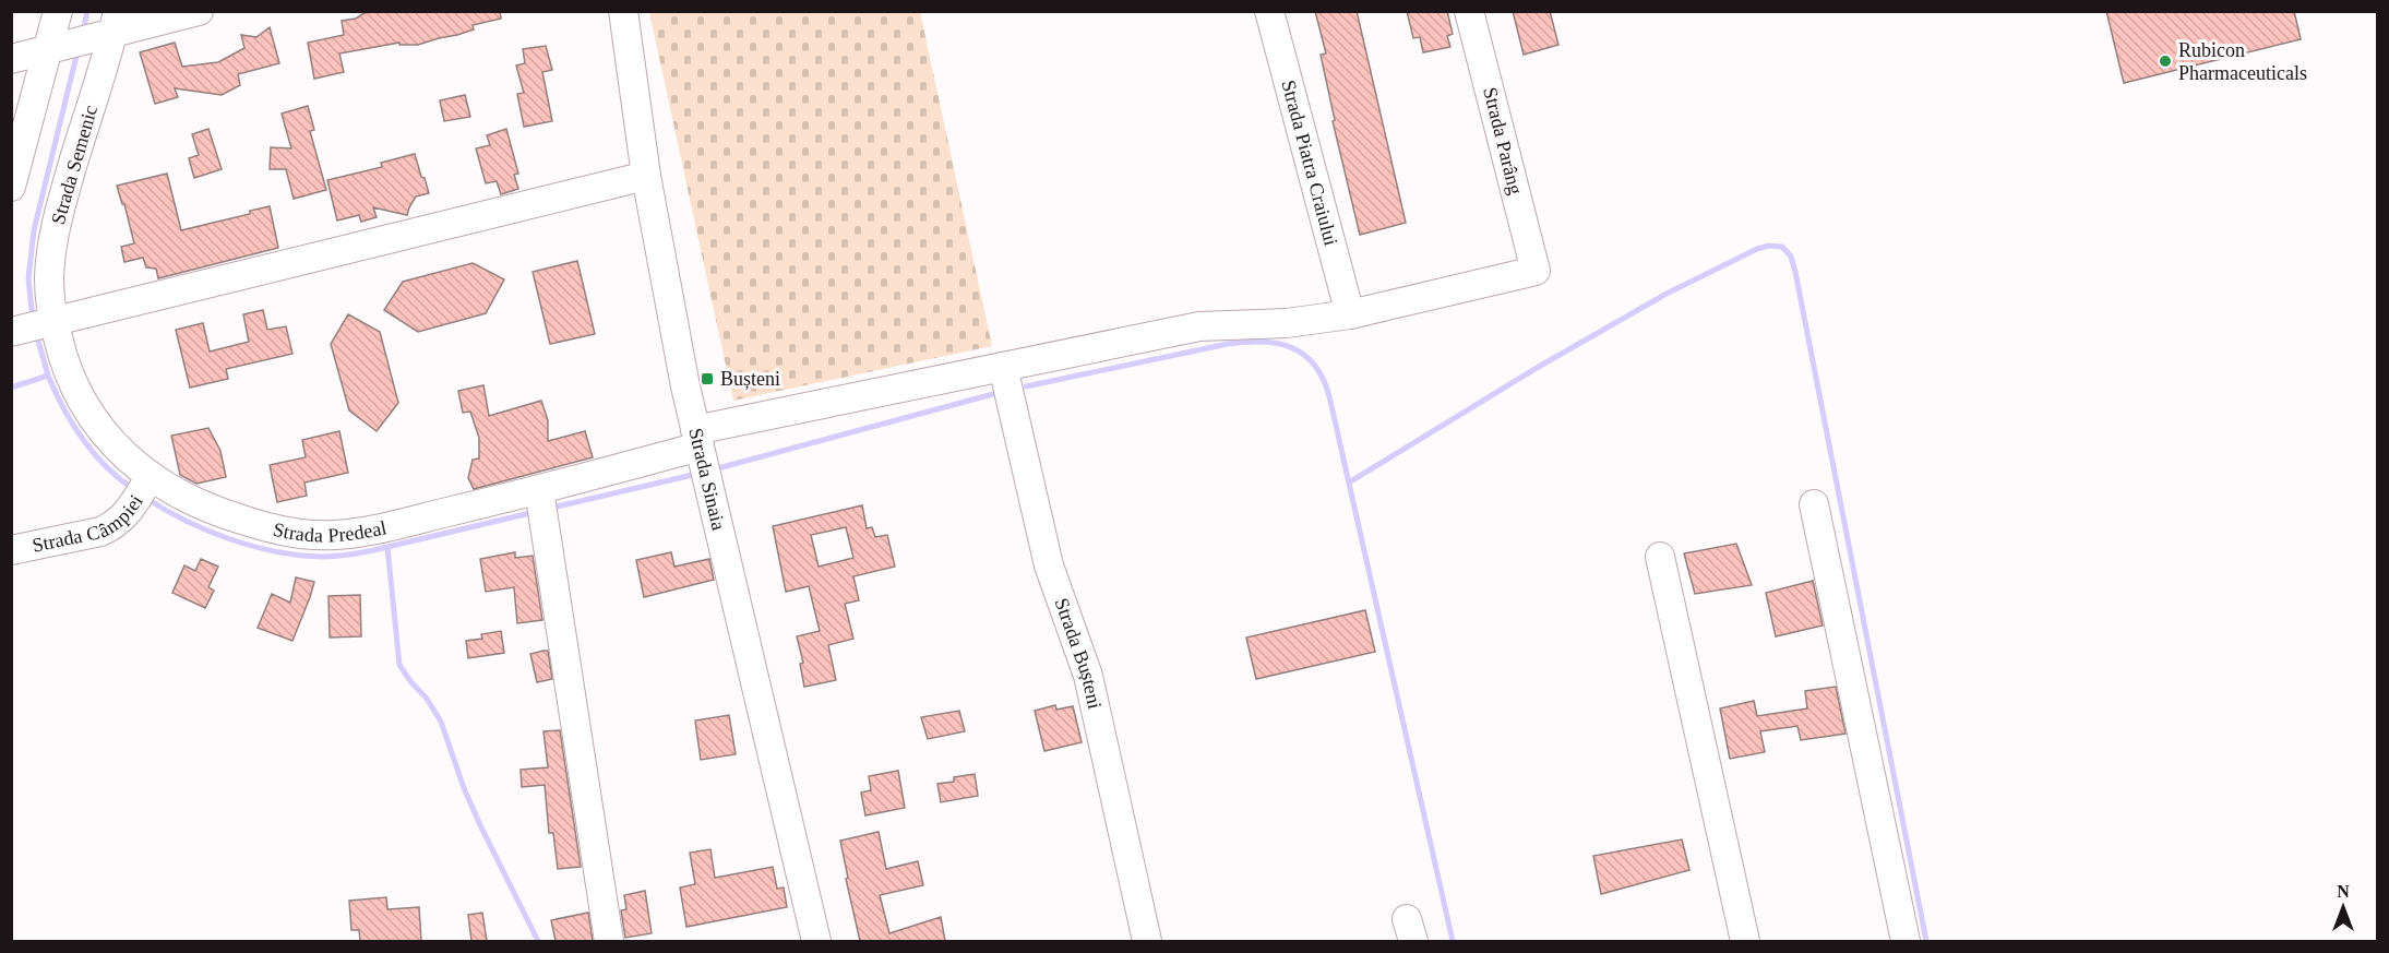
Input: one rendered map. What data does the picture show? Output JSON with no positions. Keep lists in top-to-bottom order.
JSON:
{
  "streets": {
    "street": [
      "Strada Parâng",
      "Strada Piatra Craiului",
      "Strada Semenic",
      "Strada Sinaia",
      "Strada Câmpiei",
      "Strada Predeal",
      "Strada Bușteni"
    ]
  },
  "crossings": [
    ["Strada Parâng", "Strada Predeal"],
    ["Strada Piatra Craiului", "Strada Predeal"],
    ["Strada Semenic", "Strada Predeal"],
    ["Strada Sinaia", "Strada Predeal"],
    ["Strada Câmpiei", "Strada Predeal"],
    ["Strada Predeal", "Strada Bușteni"]
  ],
  "places": {
    "other": ["Rubicon Pharmaceuticals"],
    "transit": ["Bușteni"]
  },
  "north": "top"
}
